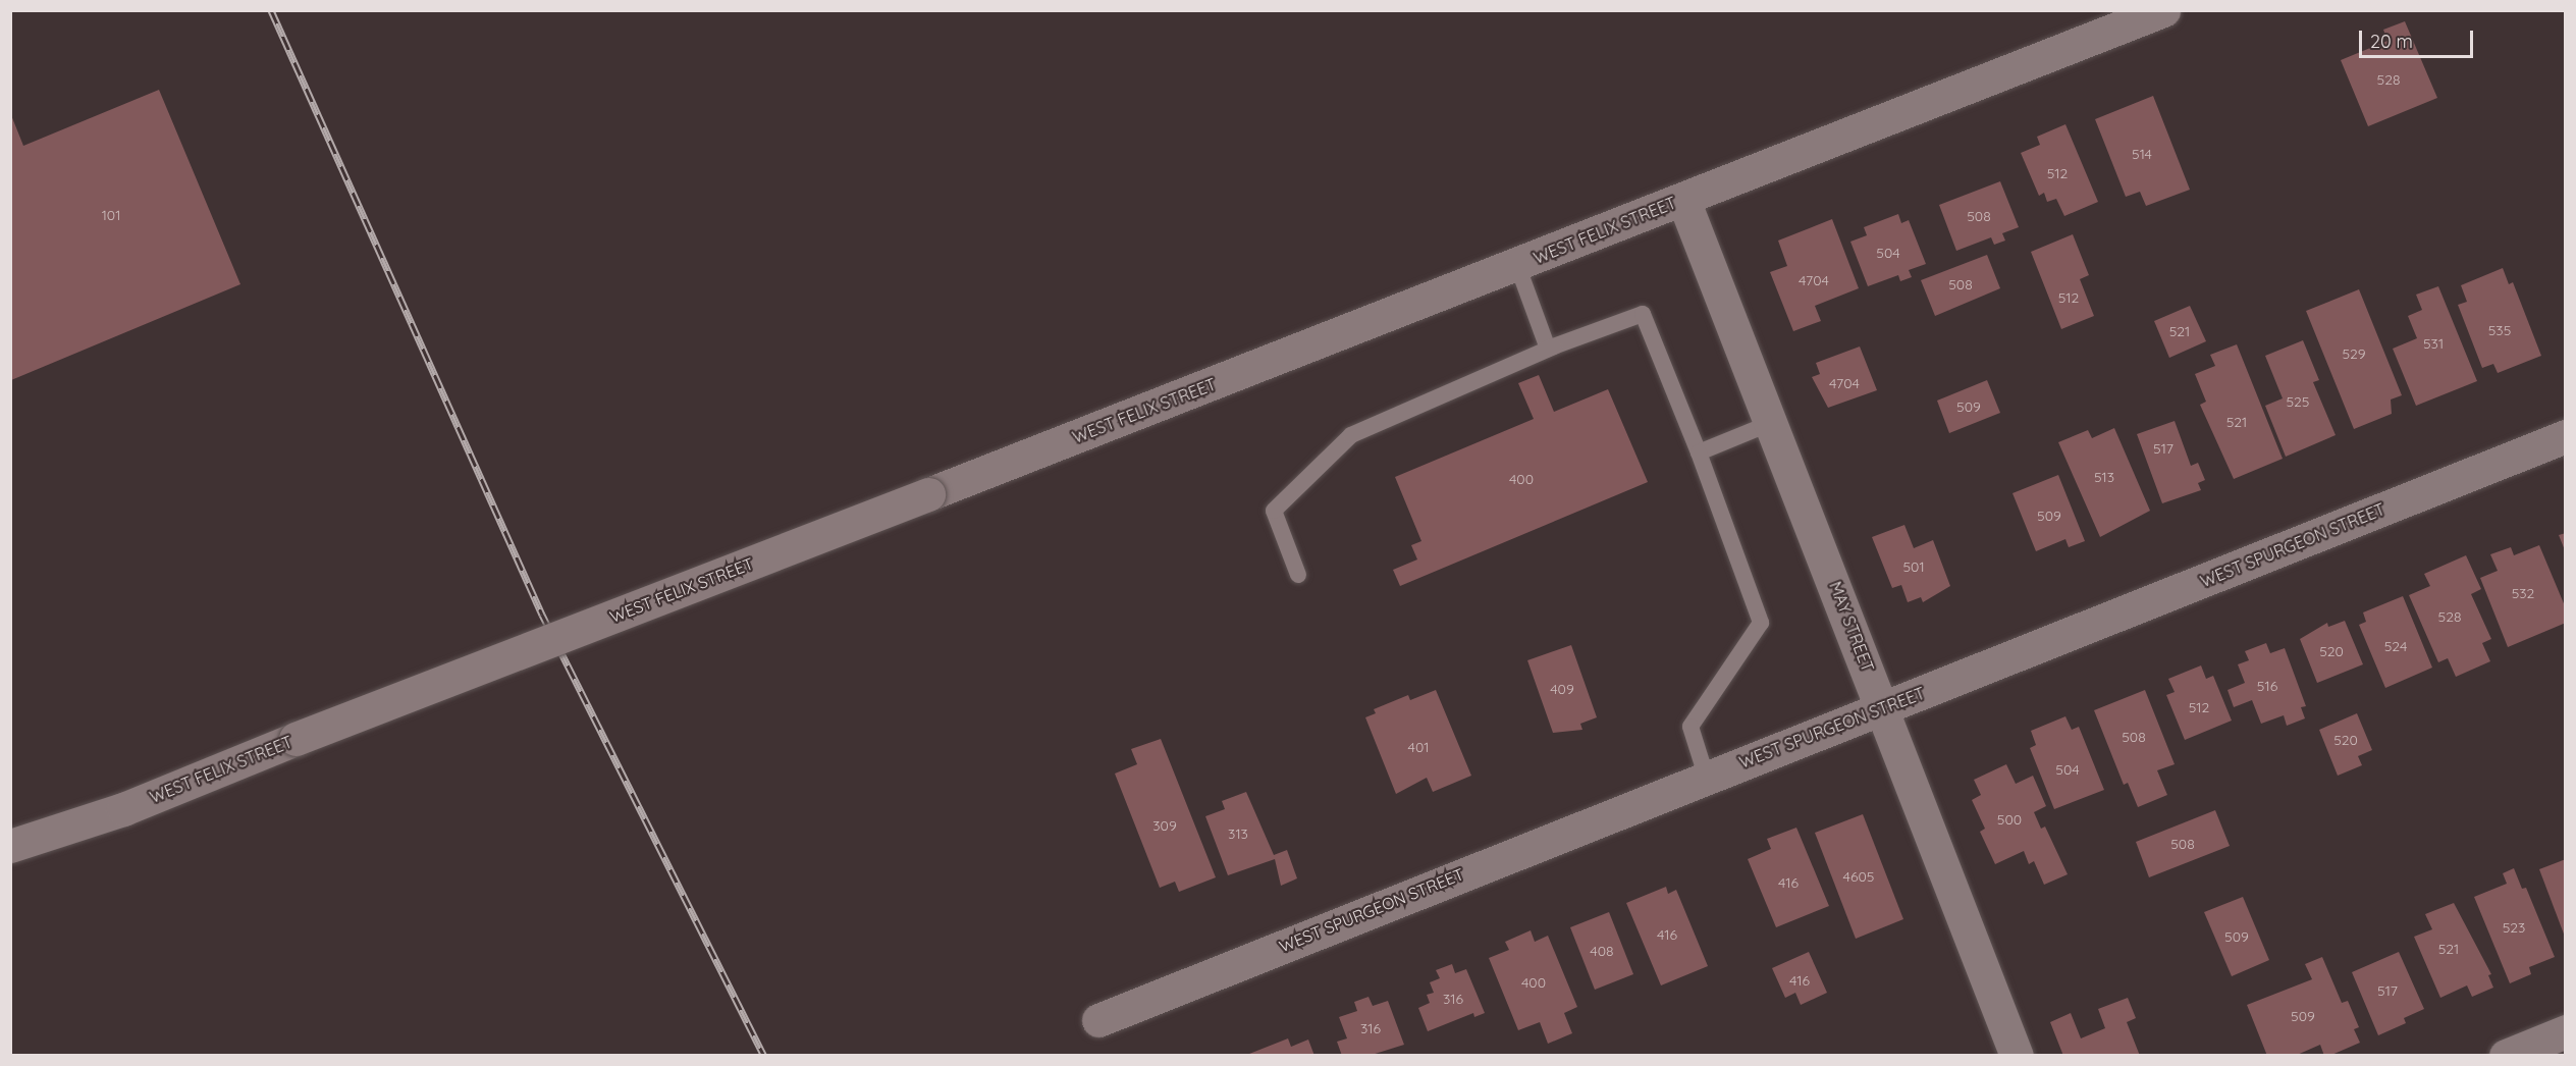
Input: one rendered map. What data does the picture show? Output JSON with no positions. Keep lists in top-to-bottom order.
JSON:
{
  "streets": {
    "street": ["WEST FELIX STREET", "WEST SPURGEON STREET", "MAY STREET"]
  },
  "crossings": [
    ["WEST FELIX STREET", "MAY STREET"],
    ["WEST SPURGEON STREET", "MAY STREET"]
  ],
  "house_numbers": [
    "528",
    "514",
    "512",
    "101",
    "508",
    "504",
    "4704",
    "508",
    "512",
    "535",
    "521",
    "531",
    "529",
    "4704",
    "525",
    "509",
    "521",
    "517",
    "513",
    "400",
    "509",
    "501",
    "532",
    "528",
    "524",
    "520",
    "516",
    "409",
    "512",
    "508",
    "520",
    "401",
    "504",
    "500",
    "309",
    "313",
    "508",
    "4605",
    "416",
    "523",
    "416",
    "509",
    "521",
    "408",
    "416",
    "400",
    "517",
    "316",
    "509",
    "316"
  ],
  "scale_bar": "20 m"
}
